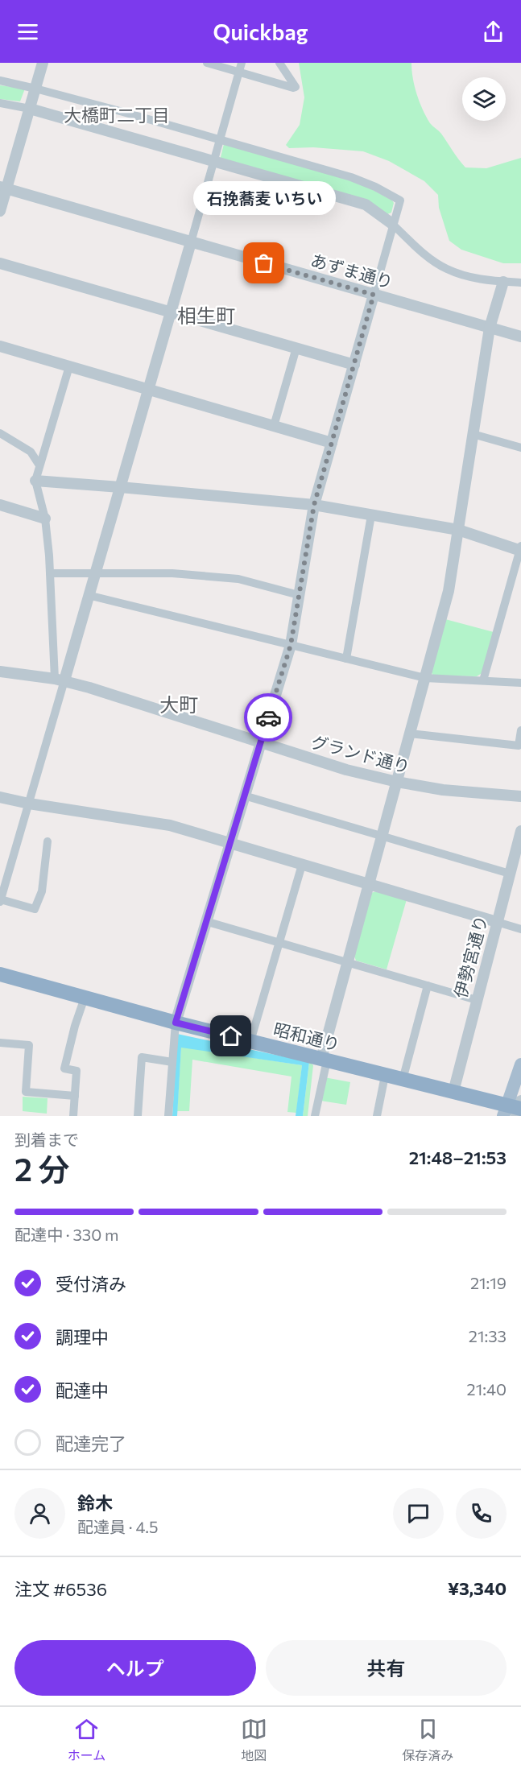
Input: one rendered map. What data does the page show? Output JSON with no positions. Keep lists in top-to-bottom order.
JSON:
{
  "streets": {
    "highway": ["昭和通り"],
    "street": ["あずま通り", "グランド通り", "伊勢宮通り"]
  },
  "crossings": [
    ["伊勢宮通り", "昭和通り"]
  ],
  "districts": ["大橋町二丁目", "相生町", "大町"],
  "places": ["石挽蕎麦 いちい"],
  "page": {
    "header": "Quickbag",
    "bubble": "石挽蕎麦 いちい",
    "heading": ["2 分", "到着まで", "21:48–21:53"],
    "panel": [
      "鈴木",
      "配達員 · 4.5",
      "注文 #6536",
      "¥3,340"
    ],
    "bar": "配達中 · 330 m",
    "list": [
      ["受付済み", "21:19"],
      ["調理中", "21:33"],
      ["配達中", "21:40"],
      "配達完了"
    ],
    "buttons": ["ヘルプ", "共有"],
    "tabs": ["ホーム", "地図", "保存済み"]
  }
}
